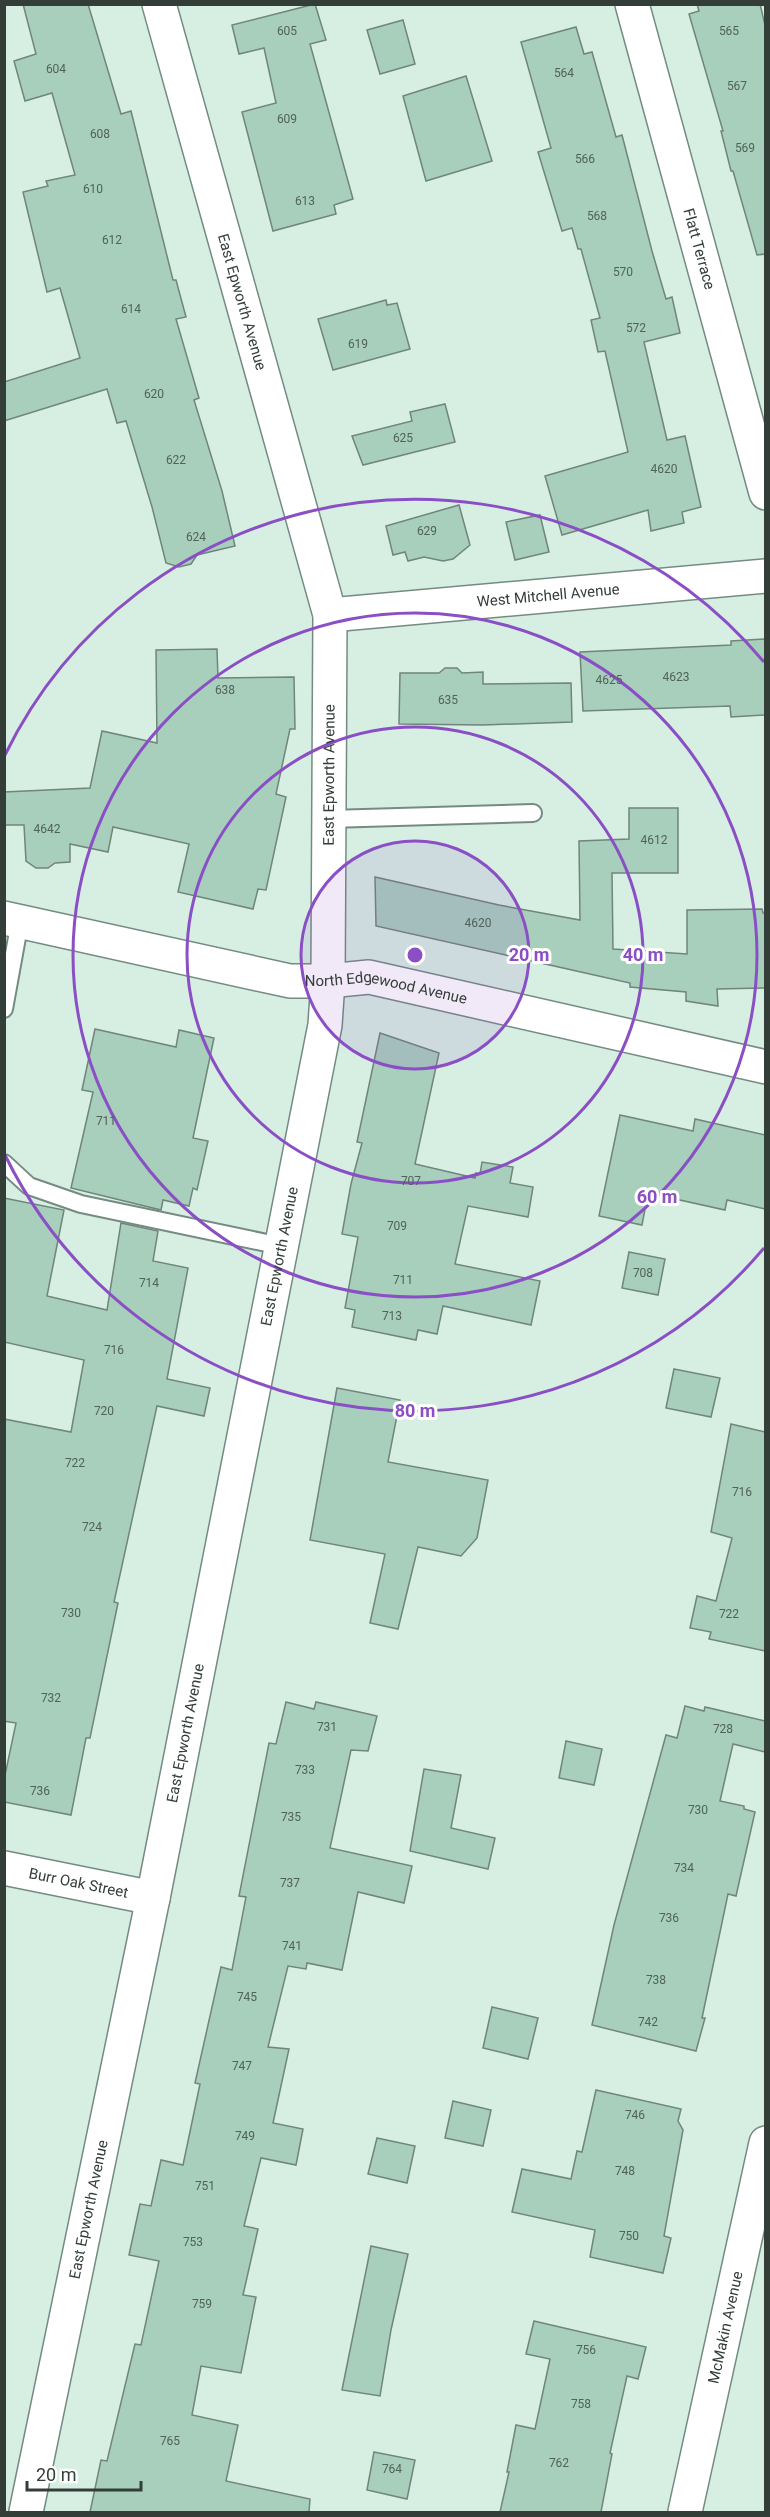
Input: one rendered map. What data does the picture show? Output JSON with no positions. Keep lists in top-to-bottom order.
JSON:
{
  "streets": {
    "street": [
      "Flatt Terrace",
      "East Epworth Avenue",
      "West Mitchell Avenue",
      "North Edgewood Avenue",
      "Burr Oak Street",
      "McMakin Avenue"
    ]
  },
  "crossings": [
    ["East Epworth Avenue", "West Mitchell Avenue"],
    ["East Epworth Avenue", "North Edgewood Avenue"],
    ["East Epworth Avenue", "Burr Oak Street"]
  ],
  "house_numbers": [
    "605",
    "565",
    "604",
    "564",
    "567",
    "609",
    "608",
    "569",
    "566",
    "610",
    "613",
    "568",
    "612",
    "570",
    "614",
    "572",
    "619",
    "620",
    "625",
    "622",
    "4620",
    "629",
    "624",
    "4623",
    "4625",
    "638",
    "635",
    "4642",
    "4612",
    "4620",
    "711",
    "707",
    "709",
    "708",
    "711",
    "714",
    "713",
    "716",
    "720",
    "722",
    "716",
    "724",
    "730",
    "722",
    "732",
    "731",
    "728",
    "733",
    "736",
    "730",
    "735",
    "734",
    "737",
    "736",
    "741",
    "738",
    "745",
    "742",
    "747",
    "746",
    "749",
    "748",
    "751",
    "750",
    "753",
    "759",
    "756",
    "758",
    "765",
    "762",
    "764"
  ],
  "scale_bar": "20 m",
  "rings": [
    "20 m",
    "40 m",
    "60 m",
    "80 m"
  ]
}
